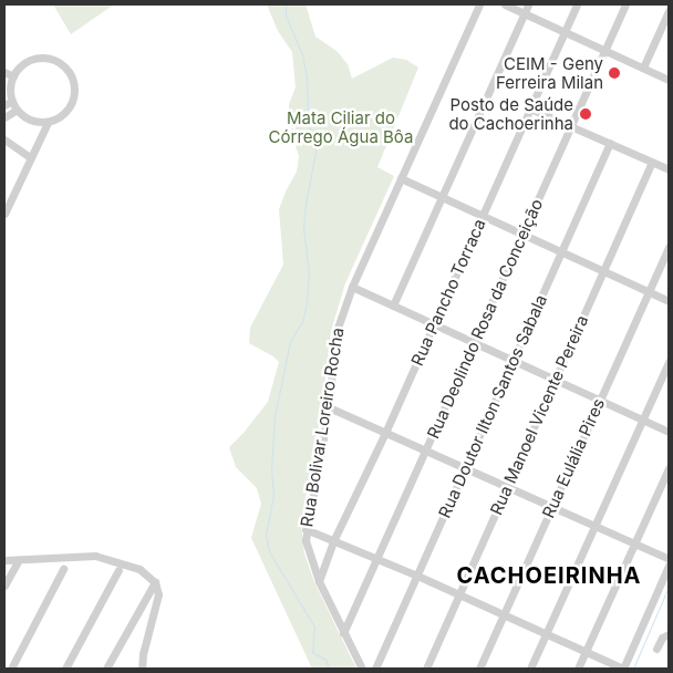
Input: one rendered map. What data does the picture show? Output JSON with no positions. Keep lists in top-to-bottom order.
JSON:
{
  "streets": {
    "street": [
      "Rua Pancho Torraca",
      "Rua Deolindo Rosa da Conceição",
      "Rua Doutor Ilton Santos Sabala",
      "Rua Manoel Vicente Pereira",
      "Rua Bolivar Loreiro Rocha",
      "Rua Eulália Pires"
    ]
  },
  "crossings": [
    ["Rua Pancho Torraca", "Rua Bolivar Loreiro Rocha"],
    ["Rua Deolindo Rosa da Conceição", "Rua Bolivar Loreiro Rocha"]
  ],
  "districts": ["CACHOEIRINHA"],
  "parks": ["Mata Ciliar do Córrego Água Bôa"],
  "places": ["CEIM - Geny Ferreira Milan", "Posto de Saúde do Cachoerinha"]
}
